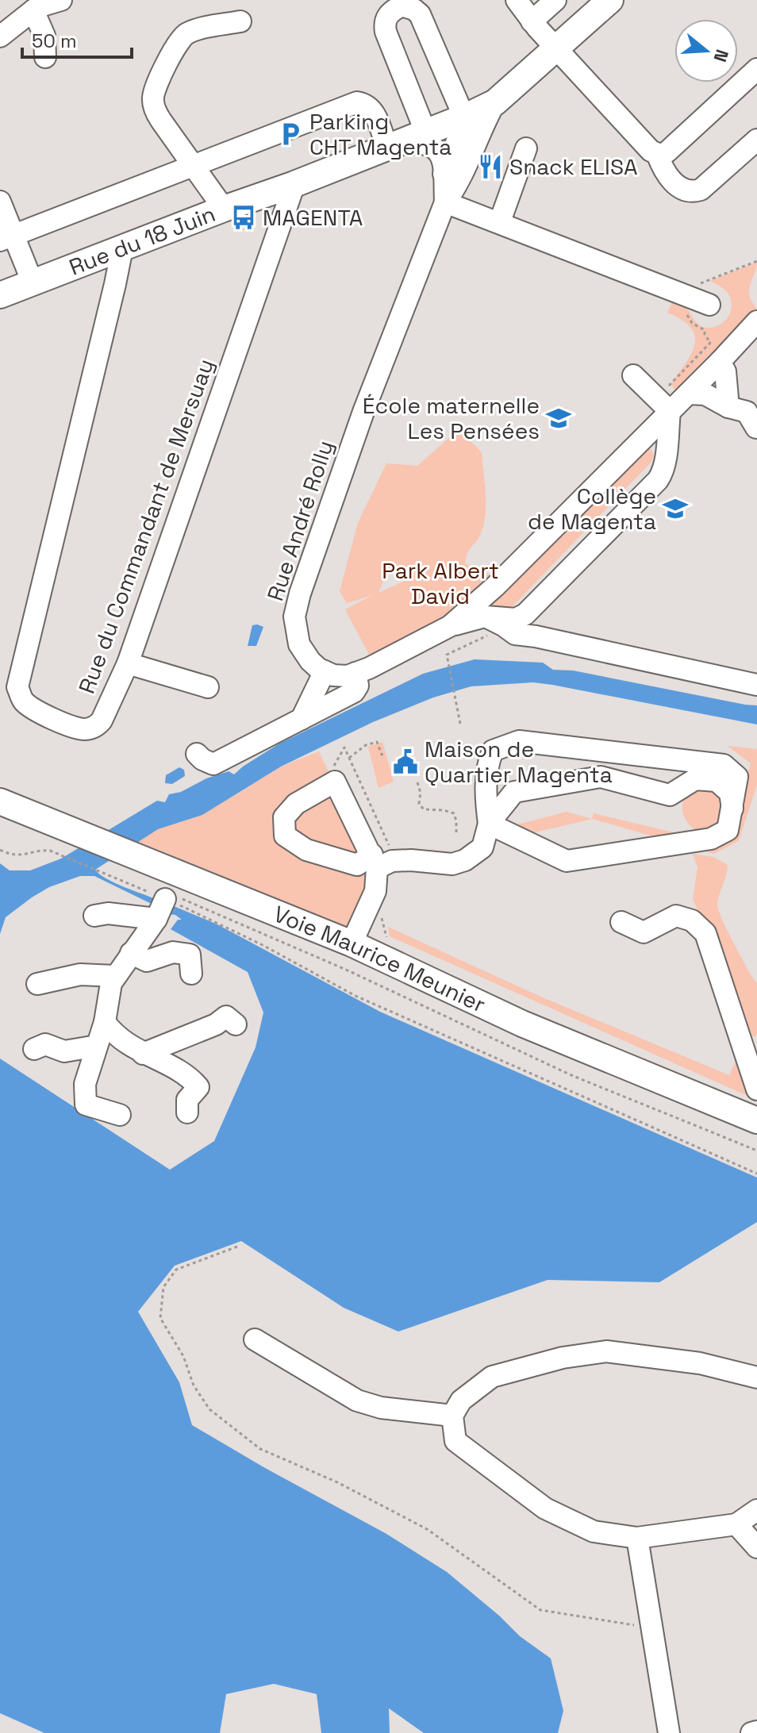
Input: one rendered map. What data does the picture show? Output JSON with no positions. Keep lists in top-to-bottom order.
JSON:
{
  "streets": {
    "main road": ["Rue du 18 Juin", "Voie Maurice Meunier"],
    "street": ["Rue André Rolly", "Rue du Commandant de Mersuay"]
  },
  "crossings": [
    ["Rue du 18 Juin", "Rue André Rolly"],
    ["Rue du 18 Juin", "Rue du Commandant de Mersuay"]
  ],
  "parks": ["Park Albert David"],
  "places": {
    "parking": ["Parking CHT Magenta"],
    "restaurant": ["Snack ELISA"],
    "bus stop": ["MAGENTA"],
    "school or university": ["École maternelle Les Pensées", "Collège de Magenta"],
    "public building": ["Maison de Quartier Magenta"]
  },
  "scale_bar": "50 m",
  "north": "right"
}
